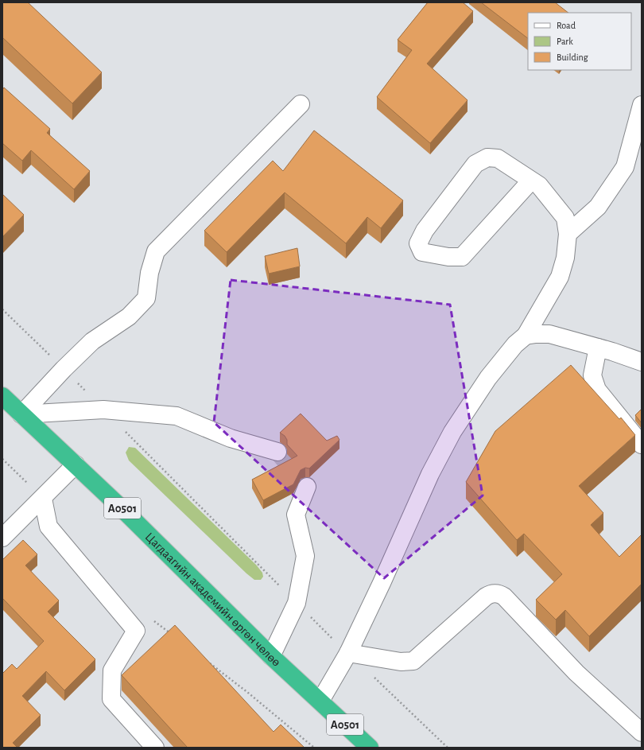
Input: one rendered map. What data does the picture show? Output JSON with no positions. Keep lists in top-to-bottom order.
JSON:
{
  "streets": {
    "highway": ["A0501", "Цагдаагийн академийн өргөн чөлөө"]
  },
  "legend": ["Road", "Park", "Building"]
}
